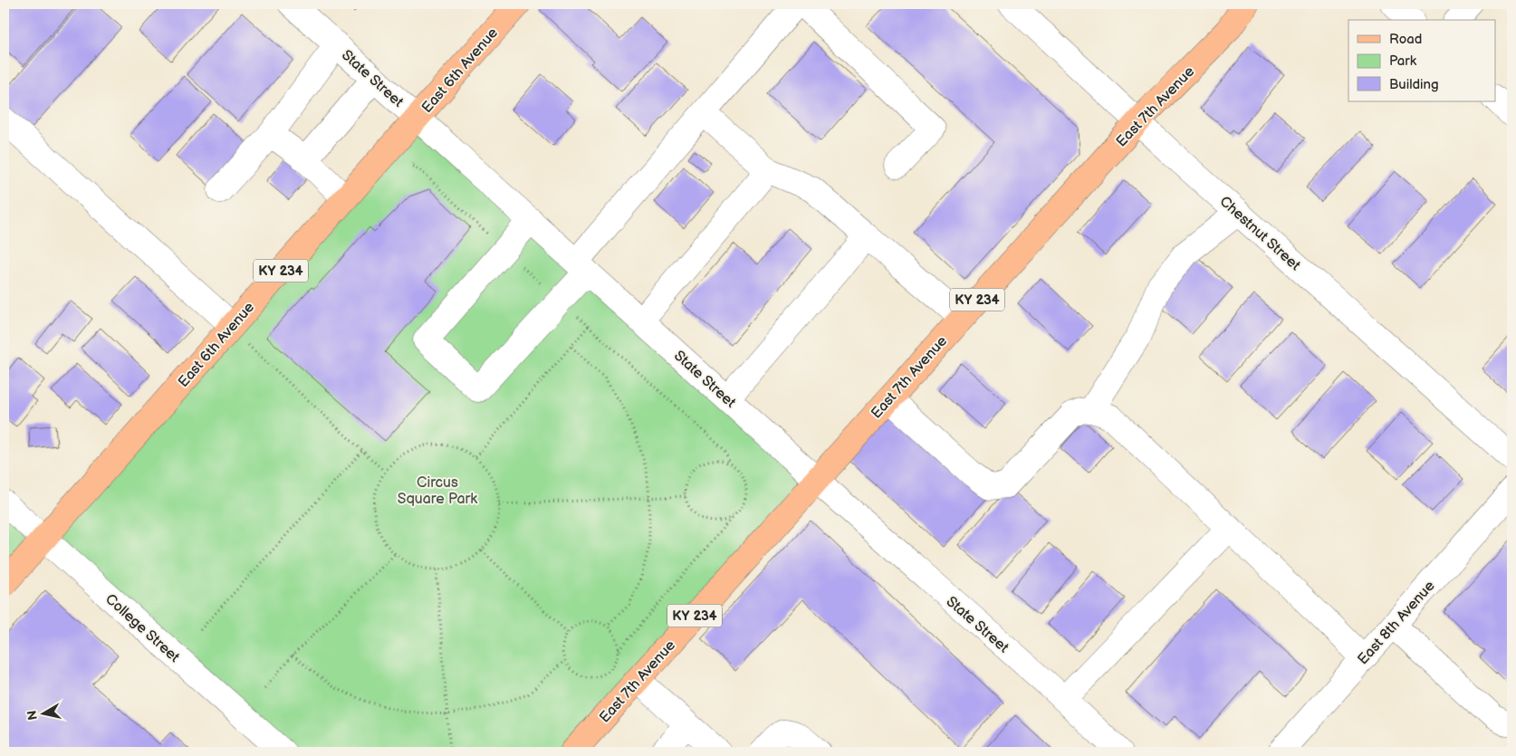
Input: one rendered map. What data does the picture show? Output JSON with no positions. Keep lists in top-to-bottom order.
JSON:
{
  "streets": {
    "main road": ["East 6th Avenue", "East 7th Avenue", "KY 234"],
    "street": [
      "State Street",
      "Chestnut Street",
      "East 8th Avenue",
      "College Street"
    ]
  },
  "crossings": [
    ["East 6th Avenue", "State Street"],
    ["East 6th Avenue", "College Street"],
    ["State Street", "East 7th Avenue"],
    ["East 7th Avenue", "Chestnut Street"]
  ],
  "parks": ["Circus Square Park"],
  "legend": ["Road", "Park", "Building"],
  "north": "left"
}
